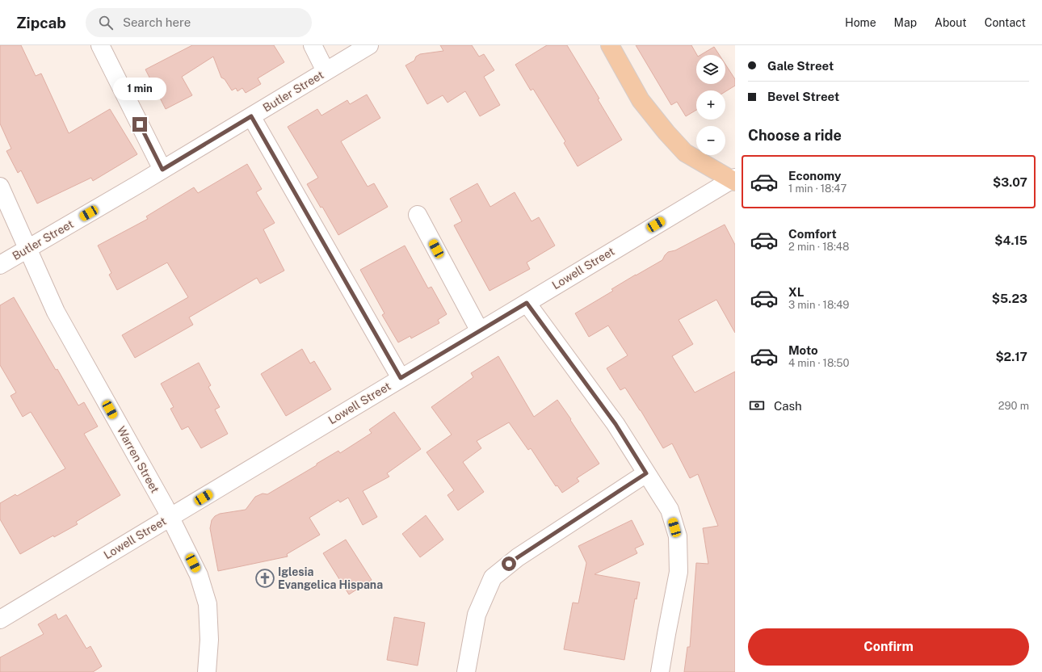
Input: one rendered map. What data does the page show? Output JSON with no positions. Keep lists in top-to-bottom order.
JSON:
{
  "streets": {
    "street": ["Butler Street", "Lowell Street", "Warren Street"]
  },
  "crossings": [
    ["Butler Street", "Warren Street"],
    ["Lowell Street", "Warren Street"]
  ],
  "places": {
    "church": ["Iglesia Evangelica Hispana"]
  },
  "page": {
    "header": "Zipcab",
    "search": "Search here",
    "nav": [
      "Home",
      "Map",
      "About",
      "Contact"
    ],
    "banner": ["Gale Street", "Bevel Street"],
    "map_buttons": ["+", "−"],
    "bubble": "1 min",
    "heading": "Choose a ride",
    "list": [
      {
        "name": "Economy",
        "note": "1 min · 18:47",
        "value": "$3.07"
      },
      {
        "name": "Comfort",
        "note": "2 min · 18:48",
        "value": "$4.15"
      },
      {
        "name": "XL",
        "note": "3 min · 18:49",
        "value": "$5.23"
      },
      {
        "name": "Moto",
        "note": "4 min · 18:50",
        "value": "$2.17"
      }
    ],
    "pay": ["Cash", "290 m"],
    "buttons": "Confirm"
  }
}
